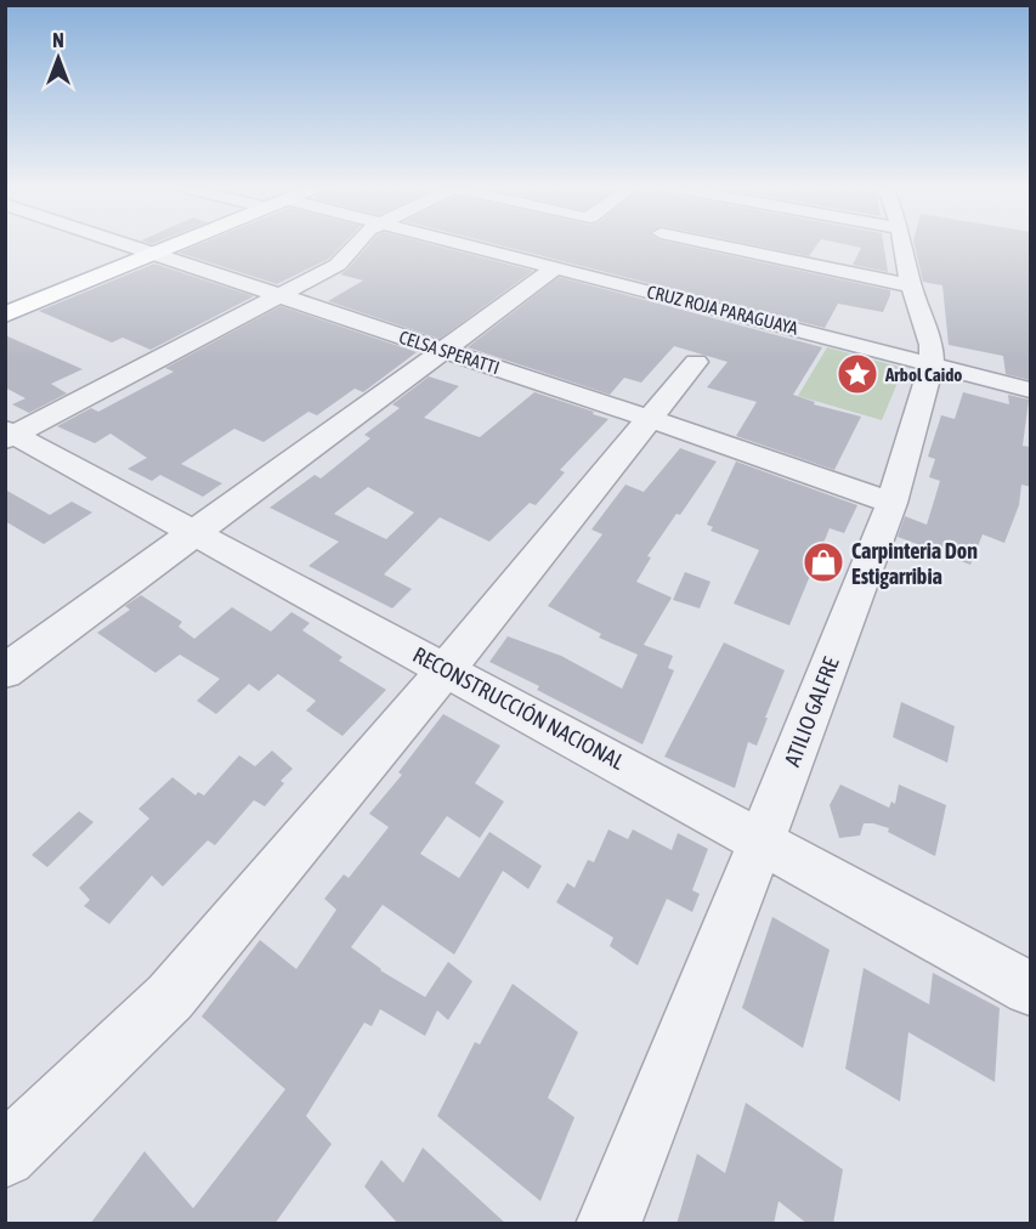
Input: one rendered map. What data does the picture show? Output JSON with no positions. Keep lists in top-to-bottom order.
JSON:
{
  "streets": {
    "street": [
      "CRUZ ROJA PARAGUAYA",
      "CELSA SPERATTI",
      "RECONSTRUCCIÓN NACIONAL",
      "ATILIO GALFRE"
    ]
  },
  "crossings": [
    ["CRUZ ROJA PARAGUAYA", "ATILIO GALFRE"],
    ["CELSA SPERATTI", "ATILIO GALFRE"],
    ["RECONSTRUCCIÓN NACIONAL", "ATILIO GALFRE"]
  ],
  "places": {
    "place": ["Arbol Caido"],
    "shop": ["Carpinteria Don Estigarribia"]
  },
  "north": "top"
}
